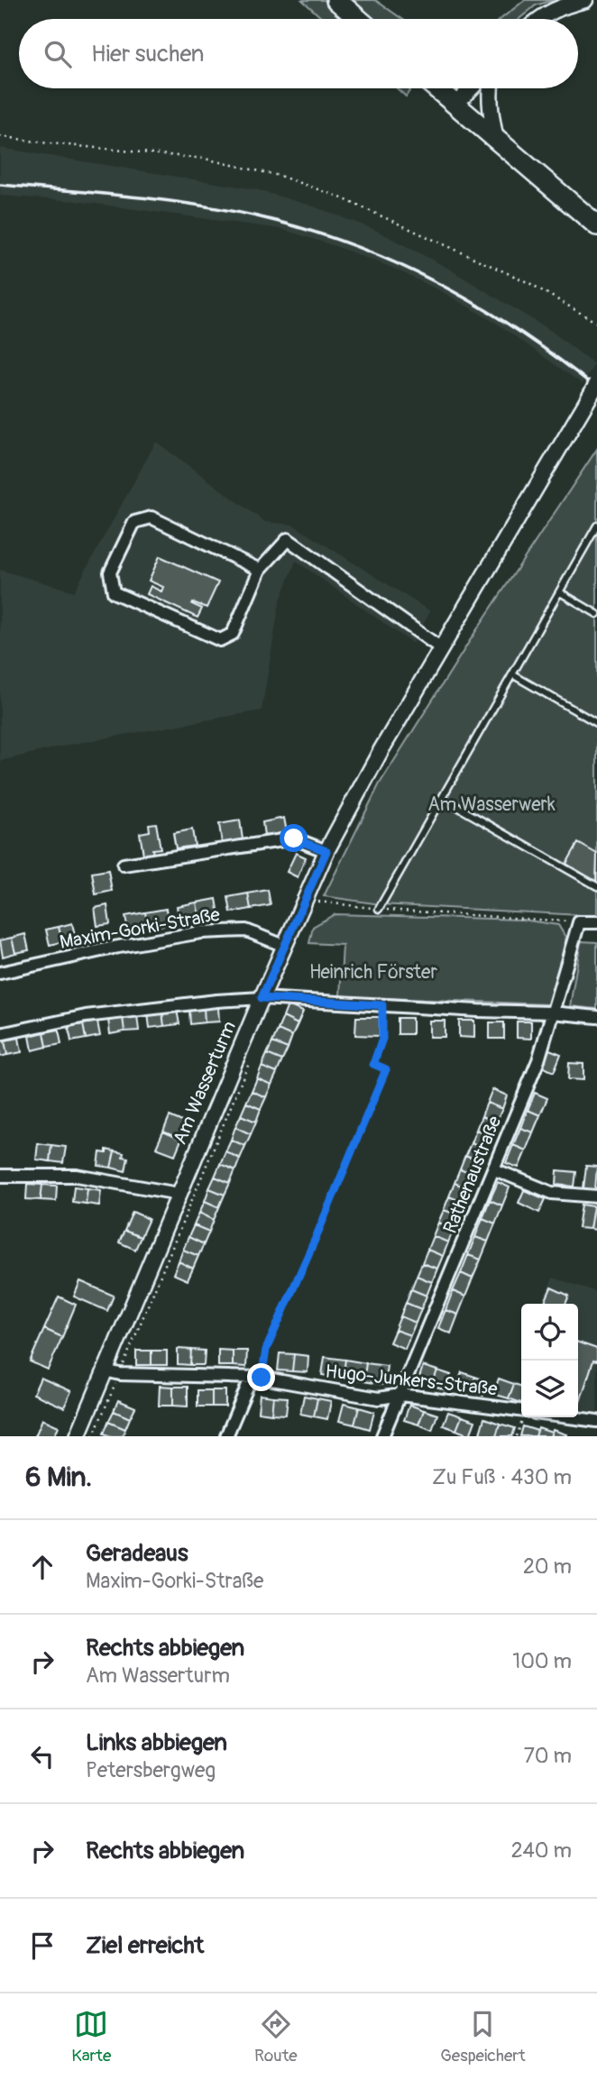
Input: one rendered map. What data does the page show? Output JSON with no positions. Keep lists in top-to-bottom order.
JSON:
{
  "streets": {
    "street": [
      "Maxim-Gorki-Straße",
      "Am Wasserturm",
      "Rathenaustraße",
      "Hugo-Junkers-Straße"
    ]
  },
  "crossings": [
    ["Maxim-Gorki-Straße", "Am Wasserturm"],
    ["Am Wasserturm", "Hugo-Junkers-Straße"],
    ["Rathenaustraße", "Hugo-Junkers-Straße"]
  ],
  "parks": ["Am Wasserwerk", "Heinrich Förster"],
  "page": {
    "search": "Hier suchen",
    "heading": ["6 Min.", "Zu Fuß · 430 m"],
    "list": [
      ["Geradeaus", "Maxim-Gorki-Straße", "20 m"],
      ["Rechts abbiegen", "Am Wasserturm", "100 m"],
      ["Links abbiegen", "Petersbergweg", "70 m"],
      ["Rechts abbiegen", "240 m"],
      "Ziel erreicht"
    ],
    "nav": ["Karte", "Route", "Gespeichert"]
  }
}
